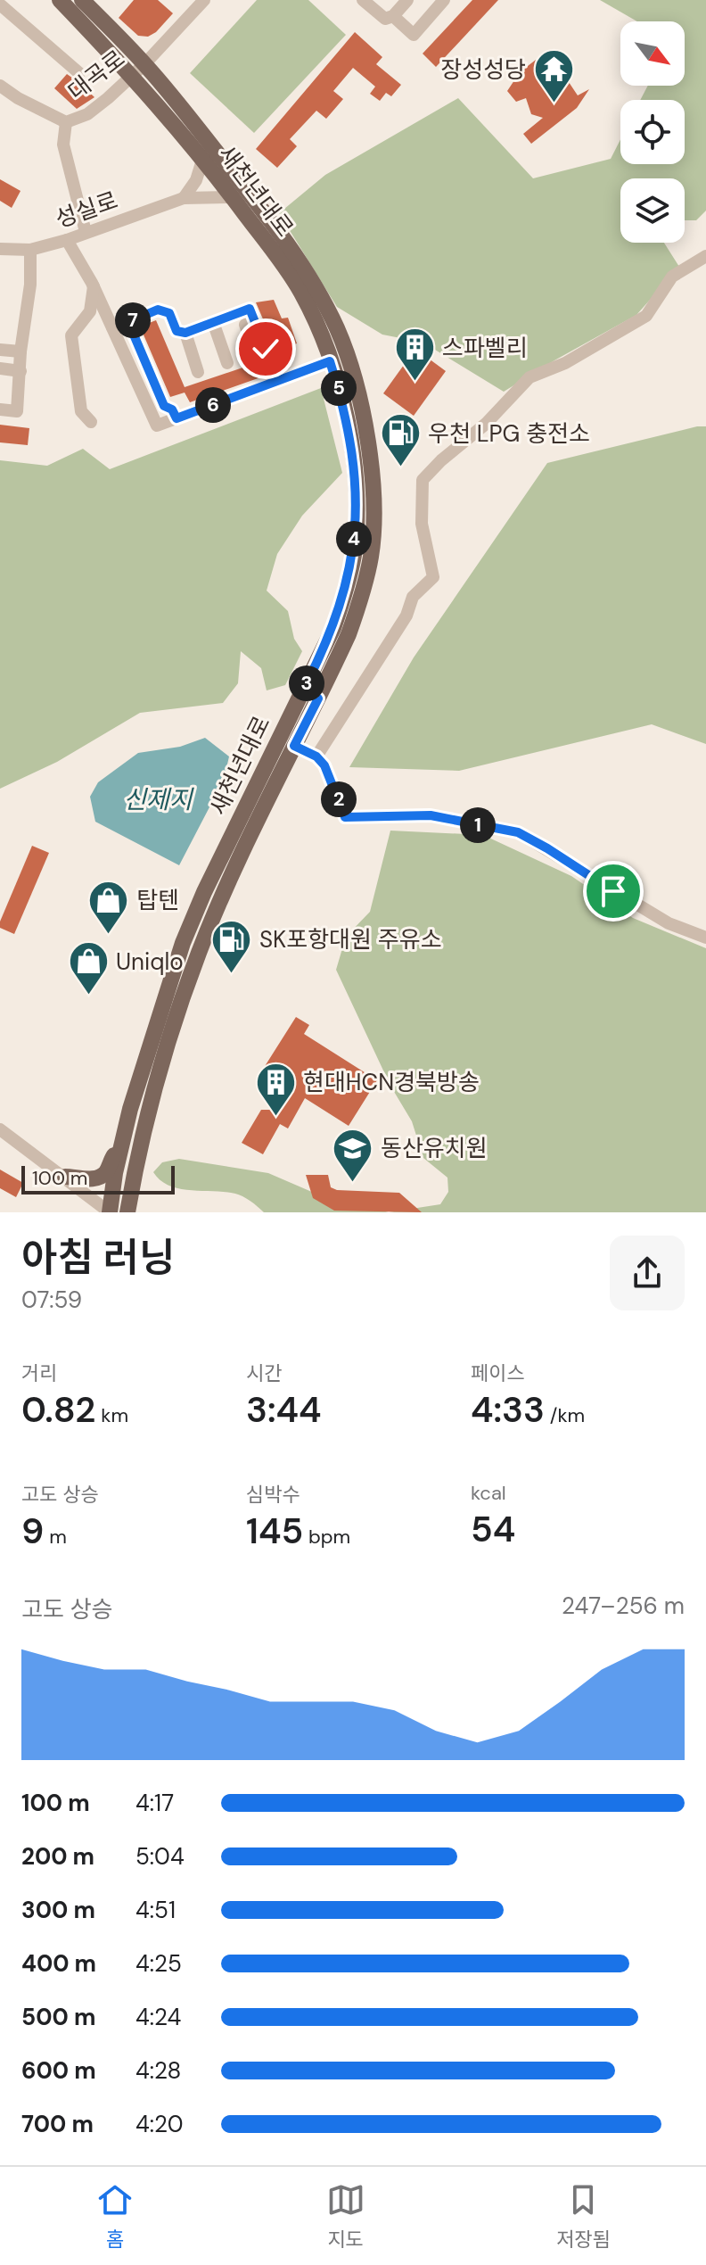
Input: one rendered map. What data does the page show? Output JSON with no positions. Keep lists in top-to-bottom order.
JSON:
{
  "streets": {
    "main road": ["새천년대로"],
    "street": ["대곡로", "성실로"]
  },
  "crossings": [
    ["대곡로", "새천년대로"],
    ["새천년대로", "성실로"]
  ],
  "water": ["신제지"],
  "places": {
    "temple": ["장성성당"],
    "building": ["스파벨리", "현대HCN경북방송"],
    "fuel station": ["우천 LPG 충전소", "SK포항대원 주유소"],
    "shop": ["탑텐", "Uniqlo"],
    "school or university": ["동산유치원"]
  },
  "scale_bar": "100 m",
  "north": "bottom right",
  "page": {
    "pins": [
      "7",
      "5",
      "6",
      "4",
      "3",
      "2",
      "1"
    ],
    "scale": "100 m",
    "heading": ["아침 러닝", "07:59"],
    "stats": [
      ["거리", "0.82 km"],
      ["시간", "3:44"],
      ["페이스", "4:33 /km"],
      ["고도 상승", "9 m"],
      ["심박수", "145 bpm"],
      ["kcal", "54"]
    ],
    "chart": ["고도 상승", "247–256 m"],
    "list": [
      {
        "name": "100 m",
        "note": "4:17"
      },
      {
        "name": "200 m",
        "note": "5:04"
      },
      {
        "name": "300 m",
        "note": "4:51"
      },
      {
        "name": "400 m",
        "note": "4:25"
      },
      {
        "name": "500 m",
        "note": "4:24"
      },
      {
        "name": "600 m",
        "note": "4:28"
      },
      {
        "name": "700 m",
        "note": "4:20"
      }
    ],
    "tabs": ["홈", "지도", "저장됨"]
  }
}
